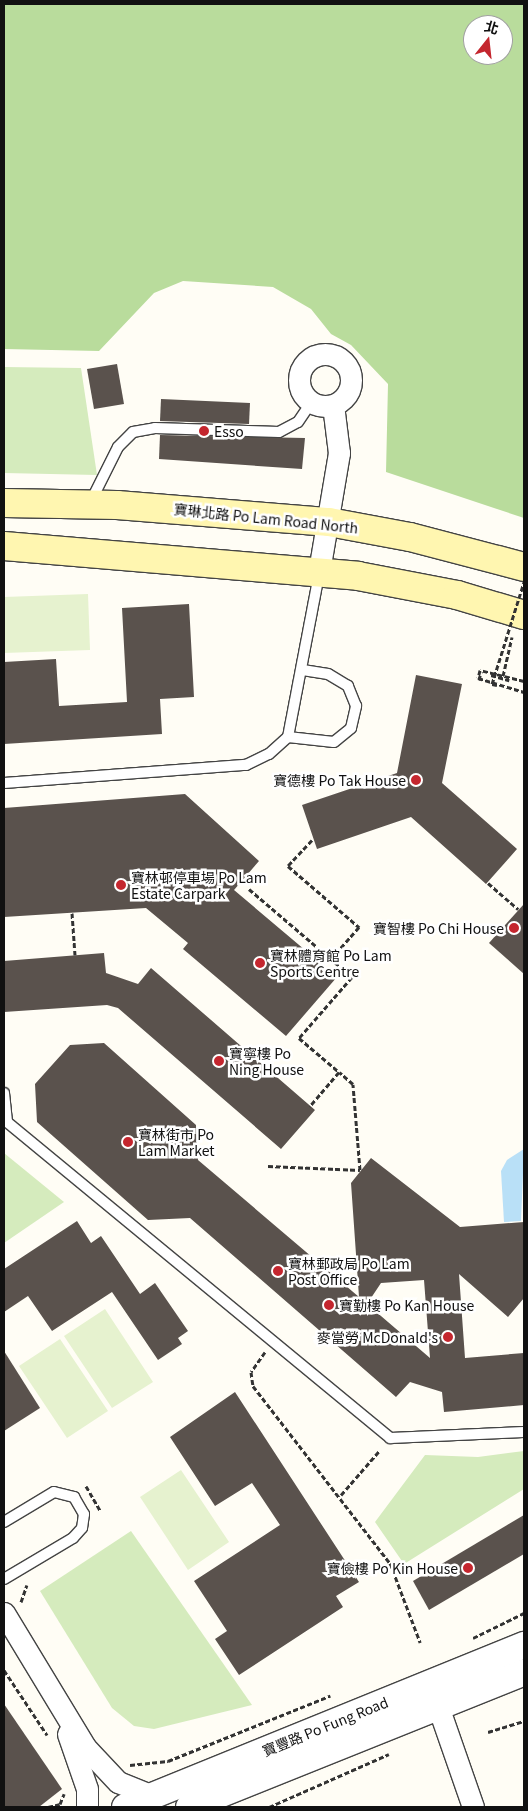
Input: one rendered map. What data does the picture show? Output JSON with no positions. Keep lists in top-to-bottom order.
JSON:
{
  "streets": {
    "main road": ["寶琳北路 Po Lam Road North"],
    "street": ["寶豐路 Po Fung Road"]
  },
  "places": [
    "Esso",
    "寶德樓 Po Tak House",
    "寶林邨停車場 Po Lam Estate Carpark",
    "寶智樓 Po Chi House",
    "寶林體育館 Po Lam Sports Centre",
    "寶寧樓 Po Ning House",
    "寶林街市 Po Lam Market",
    "寶林郵政局 Po Lam Post Office",
    "寶勤樓 Po Kan House",
    "麥當勞 McDonald's",
    "寶儉樓 Po Kin House"
  ],
  "north": "top"
}
